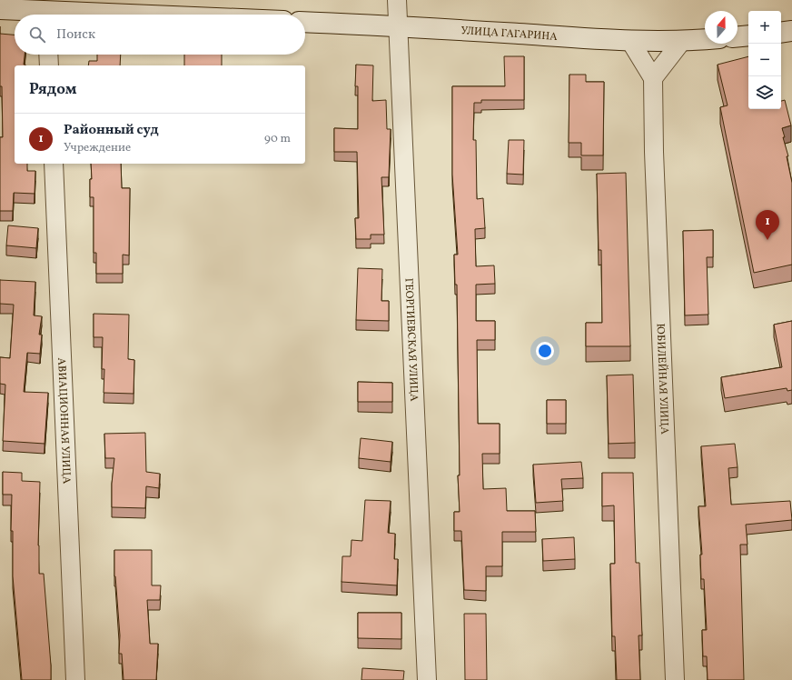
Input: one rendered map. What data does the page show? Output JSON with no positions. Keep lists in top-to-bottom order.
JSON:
{
  "streets": {
    "main road": ["УЛИЦА ГАГАРИНА"],
    "street": ["ГЕОРГИЕВСКАЯ УЛИЦА", "ЮБИЛЕЙНАЯ УЛИЦА", "АВИАЦИОННАЯ УЛИЦА"]
  },
  "crossings": [
    ["УЛИЦА ГАГАРИНА", "ГЕОРГИЕВСКАЯ УЛИЦА"],
    ["УЛИЦА ГАГАРИНА", "ЮБИЛЕЙНАЯ УЛИЦА"]
  ],
  "north": "top",
  "page": {
    "map_buttons": ["+", "−"],
    "search": "Поиск",
    "heading": "Рядом",
    "list": [
      {
        "mark": "1",
        "name": "Районный суд",
        "note": "Учреждение",
        "value": "90 m"
      }
    ],
    "pins": "1"
  }
}
